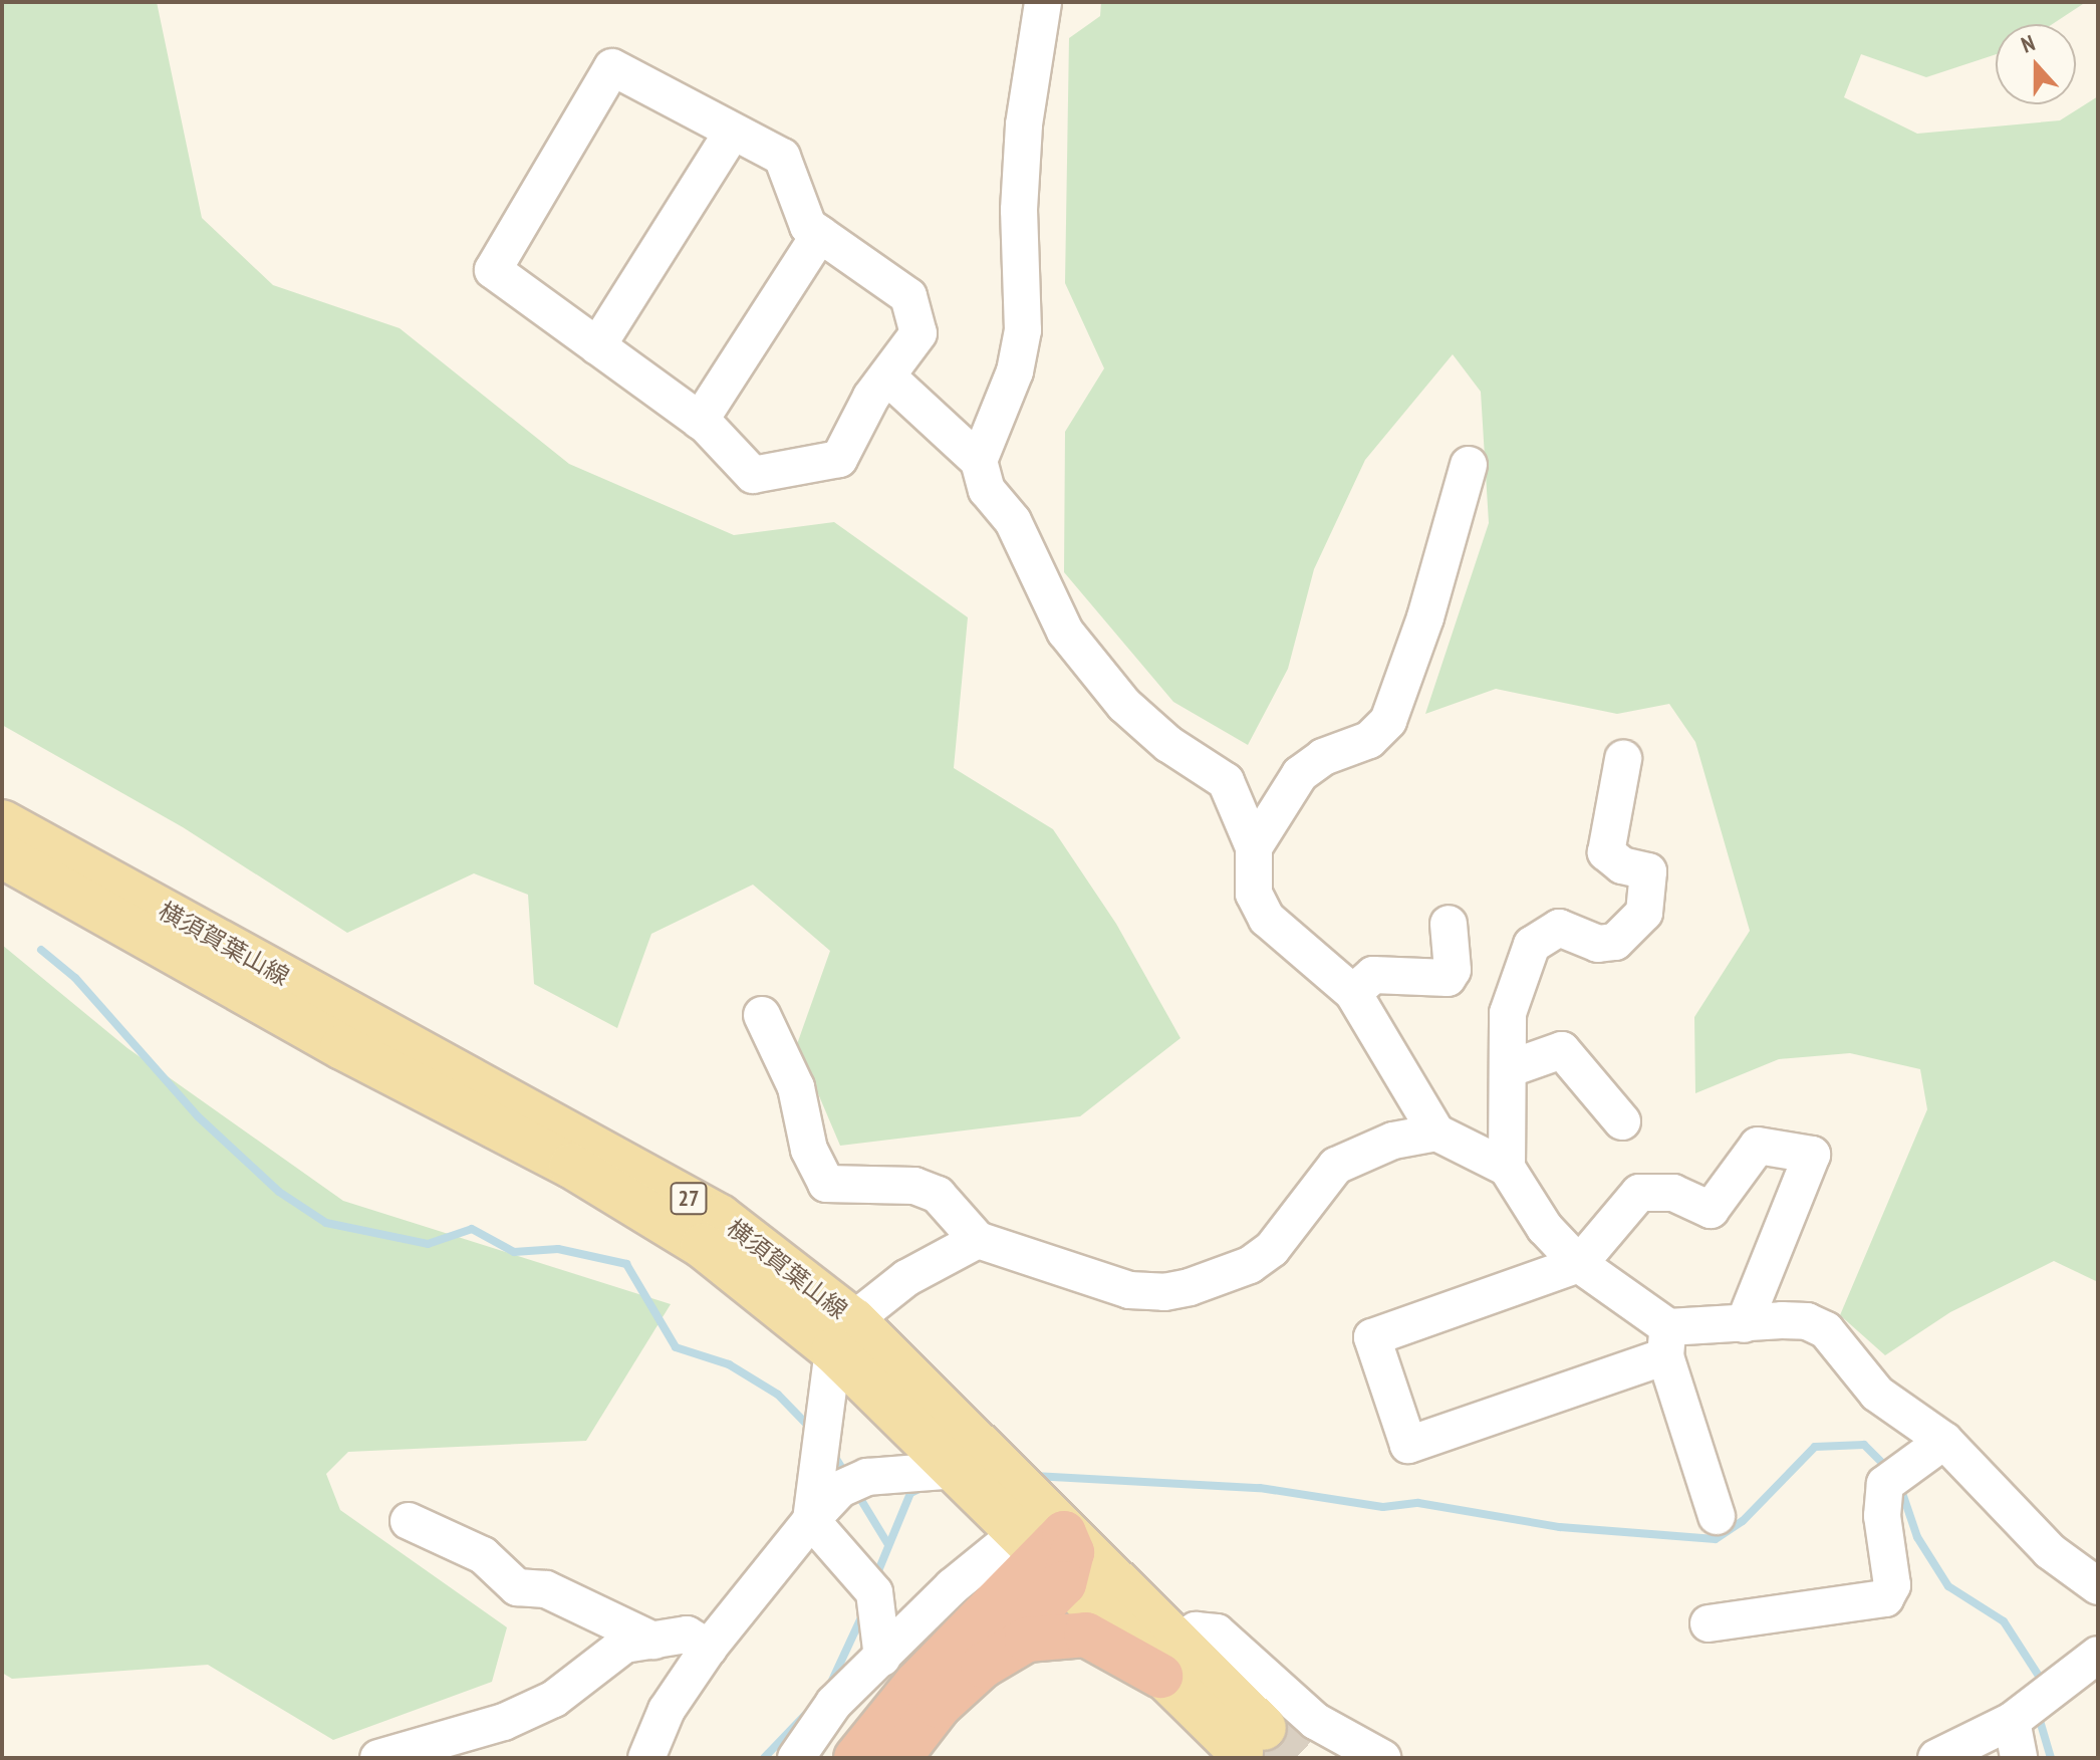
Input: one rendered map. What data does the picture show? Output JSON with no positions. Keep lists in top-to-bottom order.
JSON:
{
  "streets": {
    "main road": ["横須賀葉山線", "27"]
  },
  "north": "top"
}
